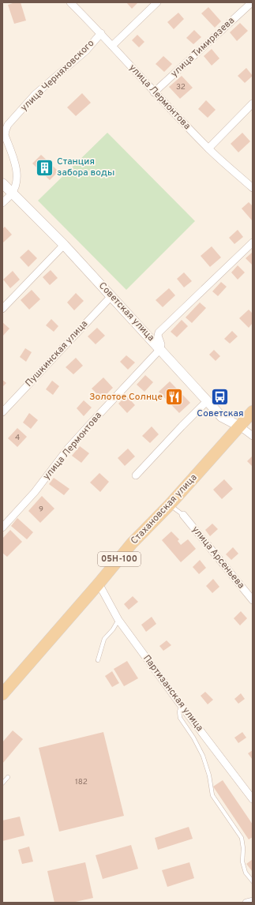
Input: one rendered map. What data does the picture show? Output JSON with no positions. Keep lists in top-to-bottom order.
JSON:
{
  "streets": {
    "main road": ["Стахановская улица", "05Н-100"],
    "street": [
      "улица Тимирязева",
      "улица Черняховского",
      "улица Лермонтова",
      "Советская улица",
      "Пушкинская улица",
      "улица Арсеньева",
      "Партизанская улица"
    ]
  },
  "crossings": [
    ["улица Тимирязева", "улица Лермонтова"],
    ["улица Черняховского", "улица Лермонтова"],
    ["улица Черняховского", "Советская улица"],
    ["улица Лермонтова", "Советская улица"],
    ["Советская улица", "Пушкинская улица"],
    ["Советская улица", "Стахановская улица"],
    ["Стахановская улица", "Партизанская улица"]
  ],
  "places": {
    "building": ["Станция забора воды"],
    "restaurant": ["Золотое Солнце"],
    "bus stop": ["Советская"]
  },
  "house_numbers": [
    "32",
    "4",
    "9",
    "182"
  ]
}
